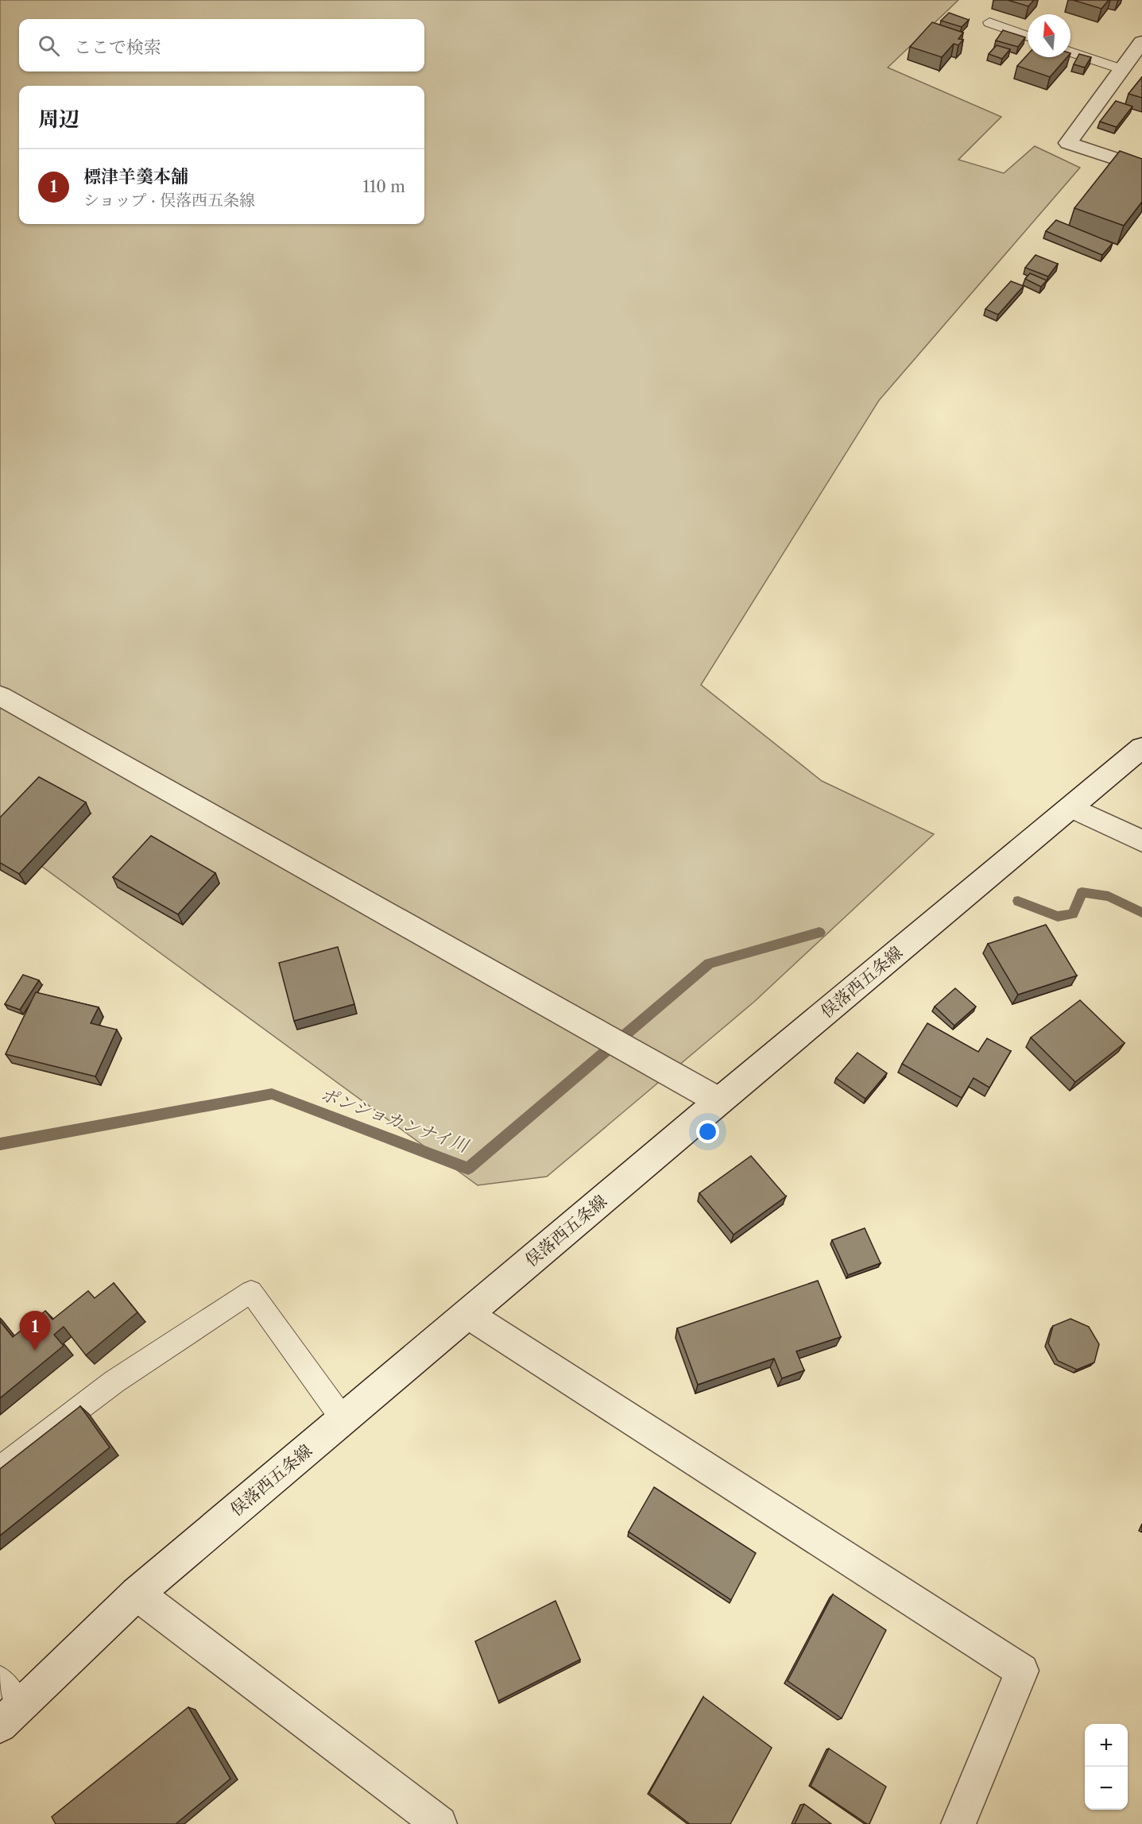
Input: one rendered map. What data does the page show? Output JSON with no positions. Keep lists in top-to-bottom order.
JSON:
{
  "streets": {
    "street": ["俣落西五条線"]
  },
  "water": ["ポンショカンナイ川"],
  "north": "top",
  "page": {
    "search": "ここで検索",
    "heading": "周辺",
    "list": [
      {
        "mark": "1",
        "name": "標津羊羹本舗",
        "note": "ショップ · 俣落西五条線",
        "value": "110 m"
      }
    ],
    "pins": "1",
    "map_buttons": ["+", "−"]
  }
}
